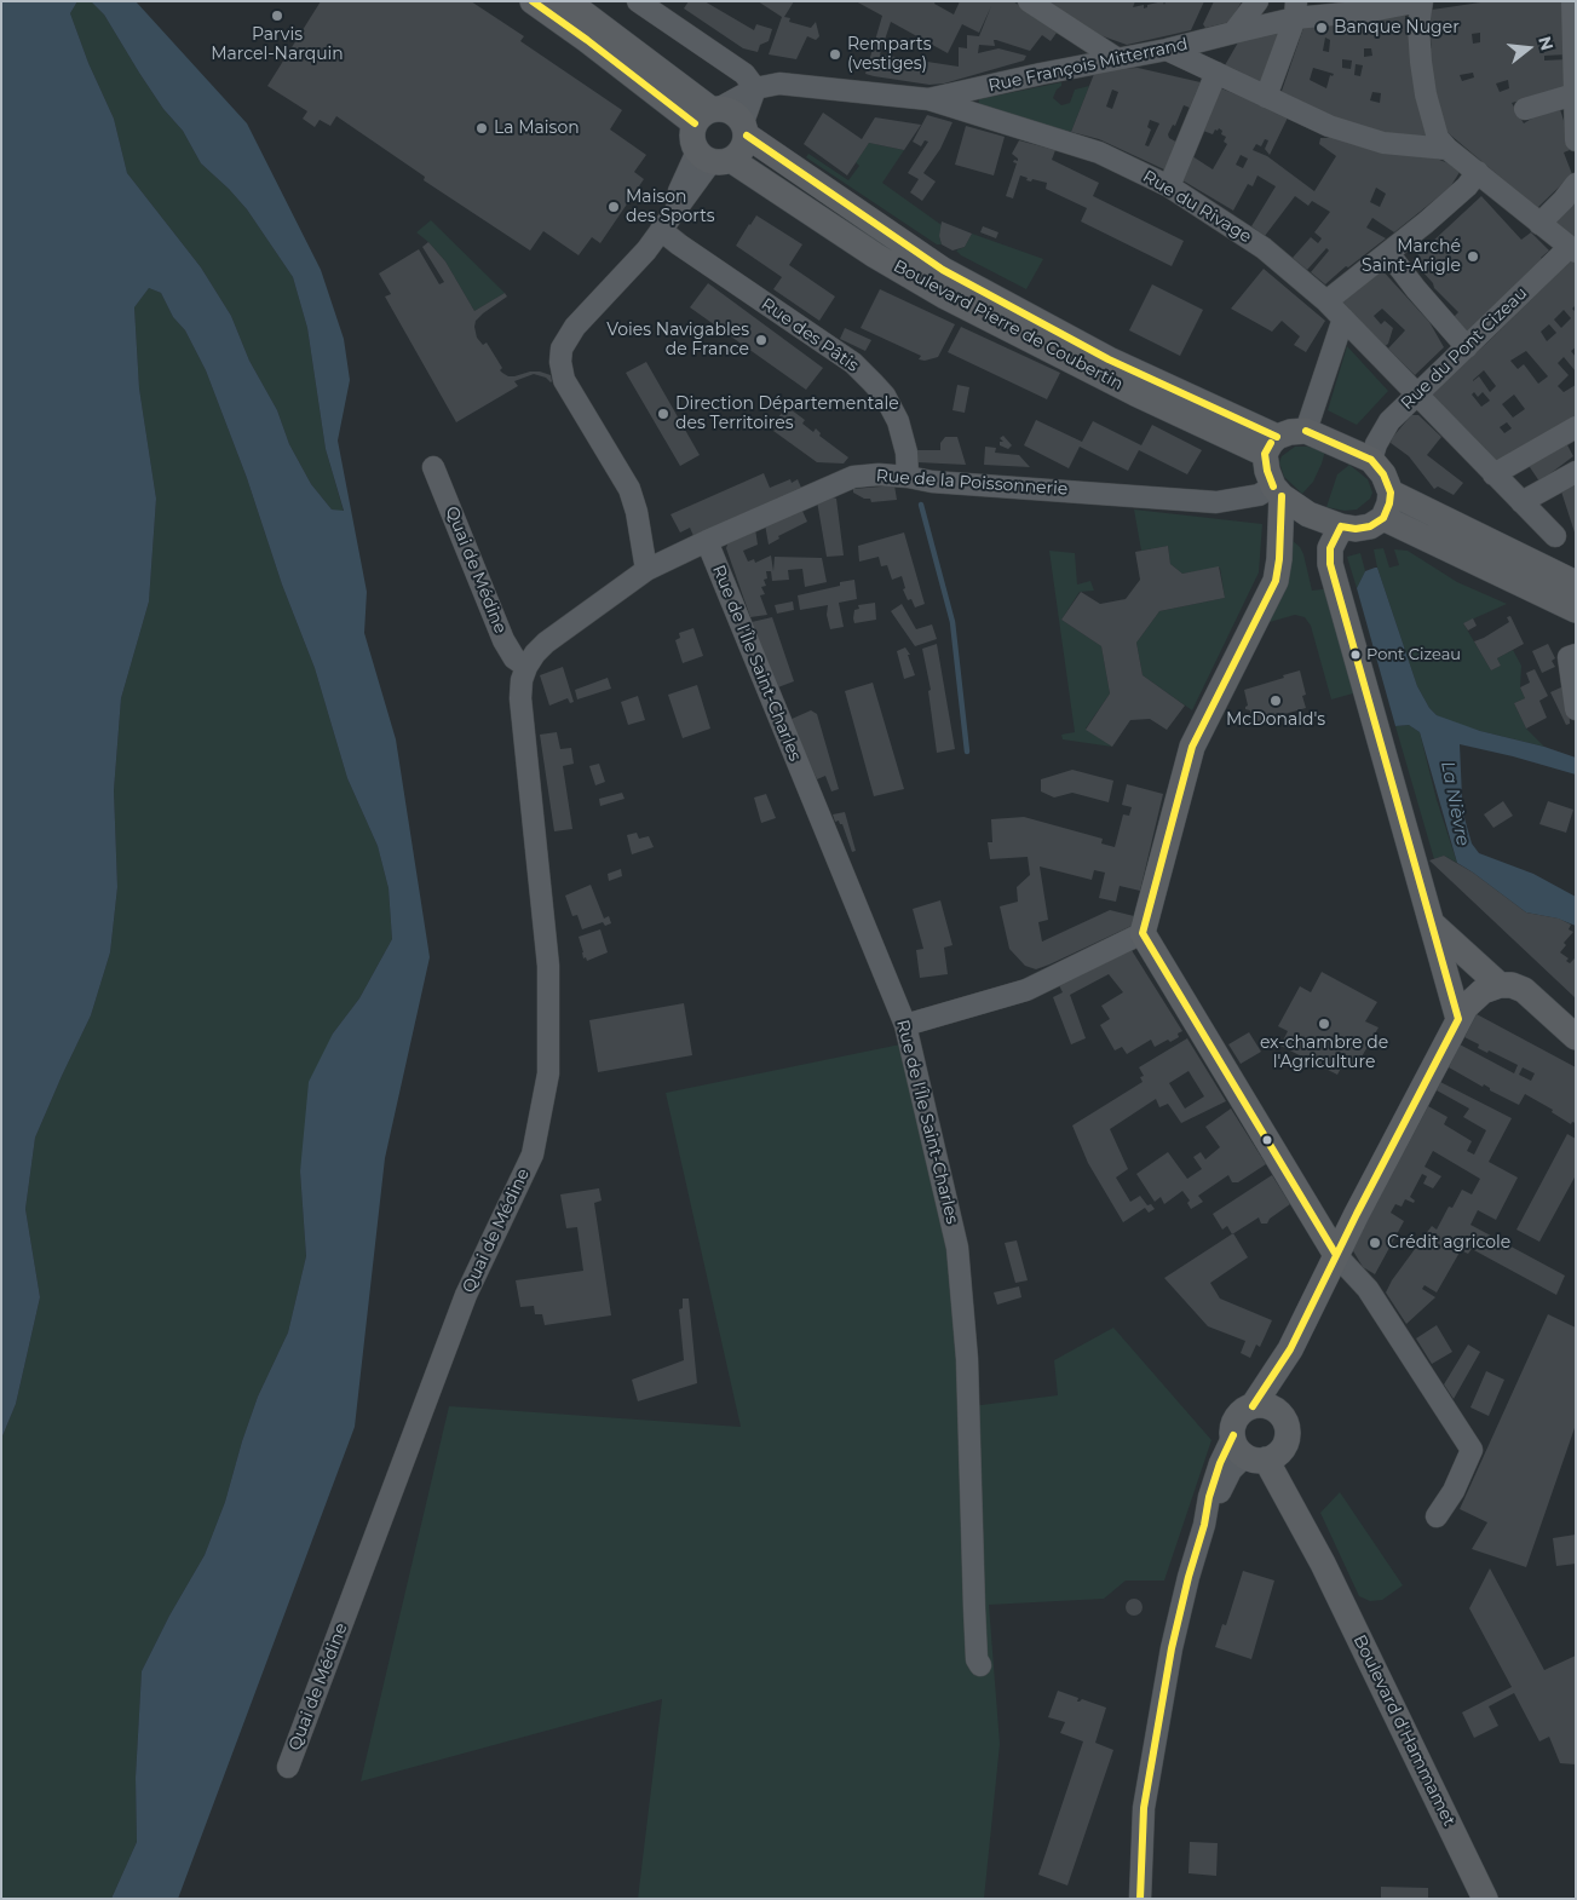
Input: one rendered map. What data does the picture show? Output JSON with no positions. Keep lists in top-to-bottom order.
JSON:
{
  "streets": {
    "main road": ["Boulevard Pierre de Coubertin", "Boulevard d'Hammamet"],
    "street": [
      "Rue François Mitterrand",
      "Rue du Rivage",
      "Rue des Pâtis",
      "Rue du Pont Cizeau",
      "Rue de la Poissonnerie",
      "Quai de Médine",
      "Rue de l'Île Saint-Charles"
    ]
  },
  "crossings": [
    ["Rue François Mitterrand", "Rue du Rivage"],
    ["Rue François Mitterrand", "Boulevard Pierre de Coubertin"],
    ["Rue du Rivage", "Rue du Pont Cizeau"],
    ["Boulevard Pierre de Coubertin", "Rue du Pont Cizeau"],
    ["Boulevard Pierre de Coubertin", "Rue de la Poissonnerie"],
    ["Rue des Pâtis", "Rue de la Poissonnerie"],
    ["Rue du Pont Cizeau", "Rue de la Poissonnerie"],
    ["Rue de la Poissonnerie", "Quai de Médine"],
    ["Rue de la Poissonnerie", "Rue de l'Île Saint-Charles"]
  ],
  "water": ["La Nièvre"],
  "places": [
    "Parvis Marcel-Narquin",
    "Banque Nuger",
    "Remparts (vestiges)",
    "La Maison",
    "Maison des Sports",
    "Marché Saint-Arigle",
    "Voies Navigables de France",
    "Direction Départementale des Territoires",
    "Pont Cizeau",
    "McDonald's",
    "ex-chambre de l'Agriculture",
    "Crédit agricole"
  ],
  "north": "right"
}
